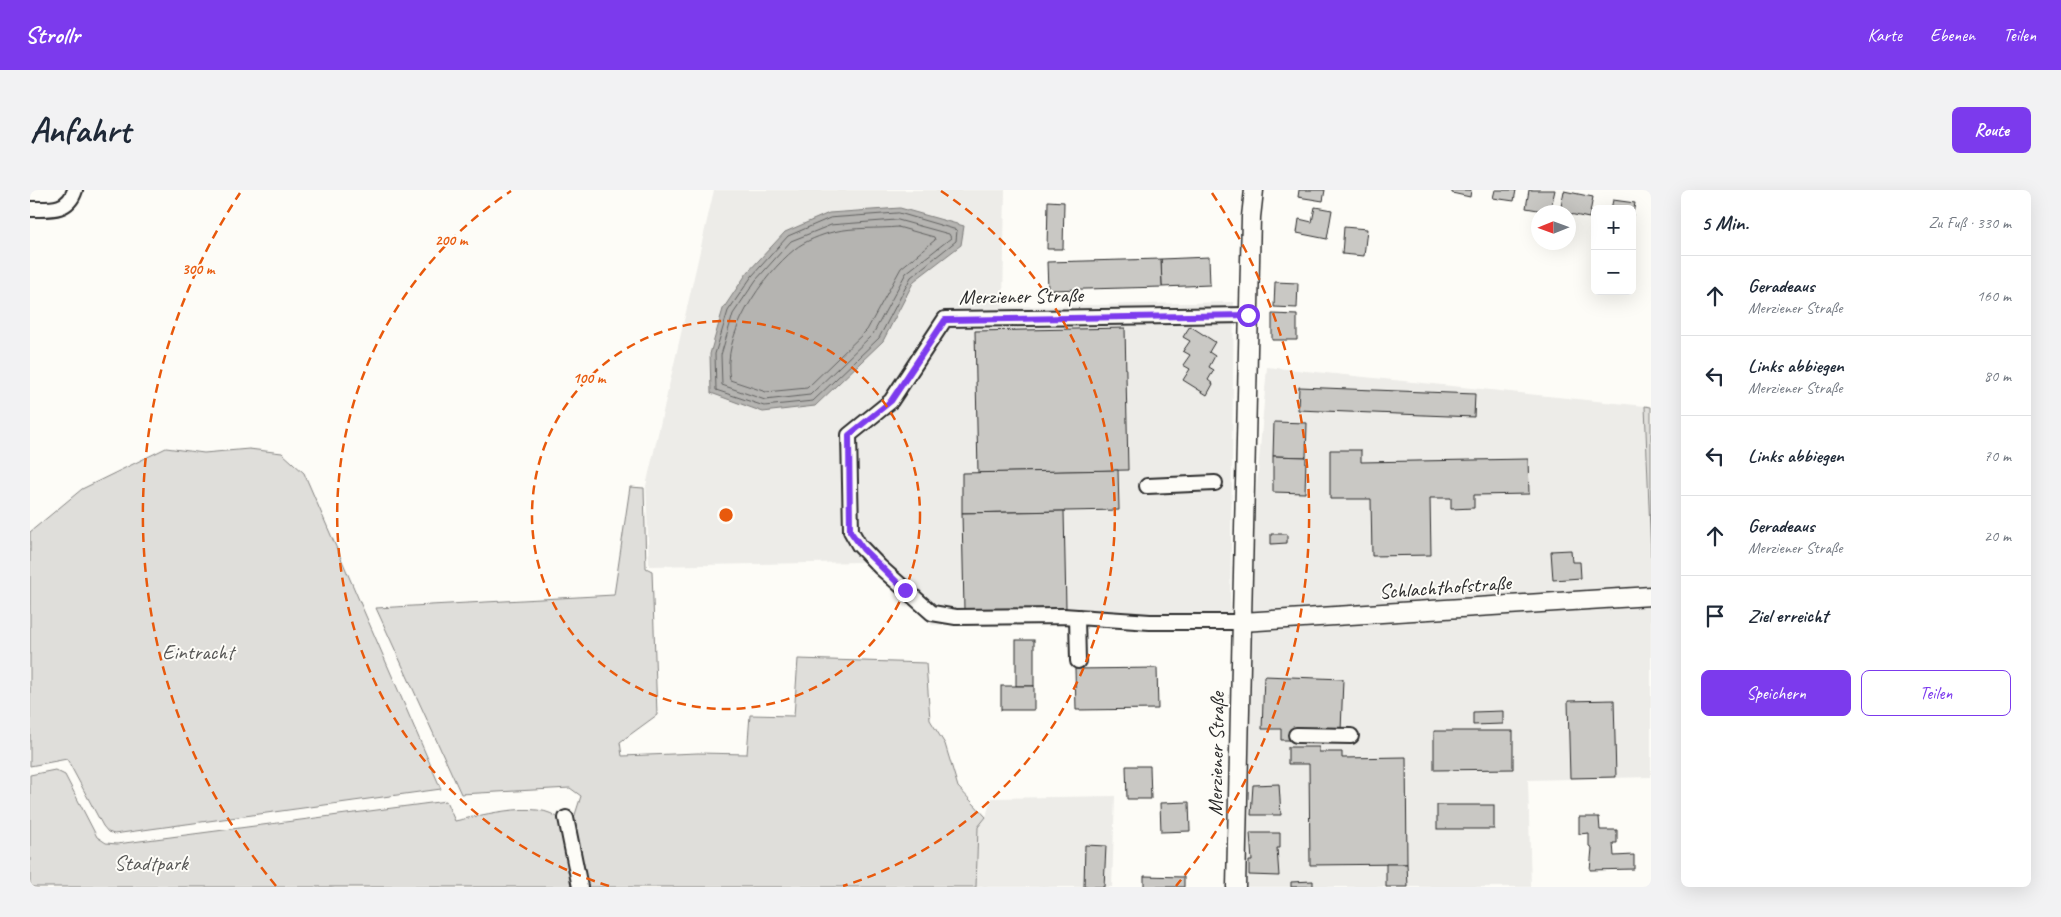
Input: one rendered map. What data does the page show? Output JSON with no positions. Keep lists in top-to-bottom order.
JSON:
{
  "streets": {
    "main road": ["Merziener Straße", "Schlachthofstraße"]
  },
  "crossings": [
    ["Merziener Straße", "Schlachthofstraße"]
  ],
  "parks": ["Eintracht", "Stadtpark"],
  "north": "left",
  "page": {
    "header": "Strollr",
    "nav": ["Karte", "Ebenen", "Teilen"],
    "buttons": [
      "Route",
      ["Speichern", "Teilen"]
    ],
    "title": "Anfahrt",
    "heading": ["5 Min.", "Zu Fuß · 330 m"],
    "map_buttons": ["+", "−"],
    "list": [
      ["Geradeaus", "Merziener Straße", "160 m"],
      ["Links abbiegen", "Merziener Straße", "80 m"],
      ["Links abbiegen", "70 m"],
      ["Geradeaus", "Merziener Straße", "20 m"],
      "Ziel erreicht"
    ]
  },
  "rings": ["200 m", "300 m", "100 m"]
}
